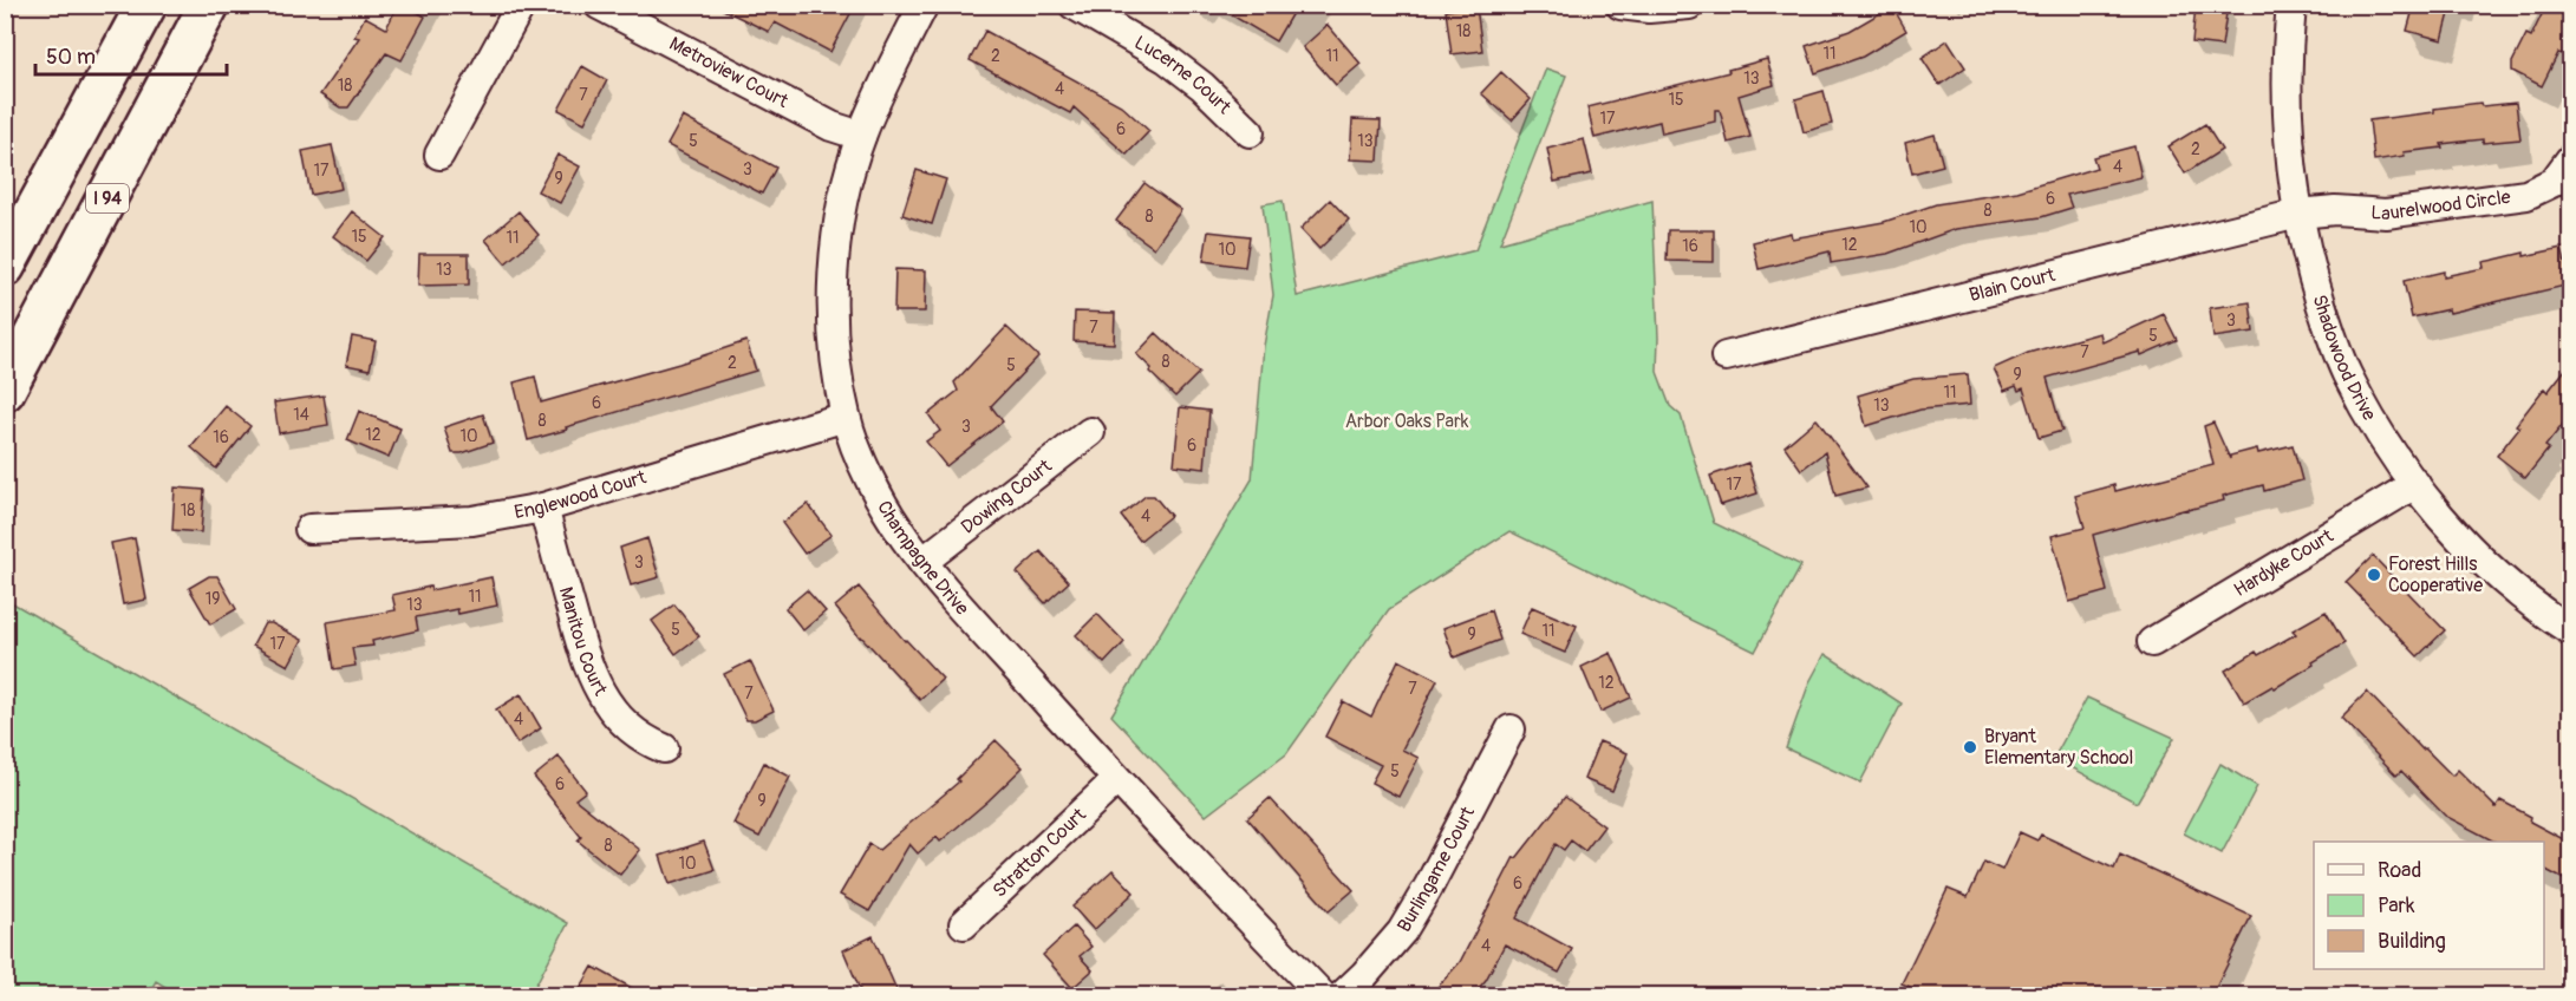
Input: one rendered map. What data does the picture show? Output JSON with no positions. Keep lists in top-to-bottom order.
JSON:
{
  "streets": {
    "highway": ["I 94"],
    "street": [
      "Metroview Court",
      "Lucerne Court",
      "Laurelwood Circle",
      "Blain Court",
      "Shadowood Drive",
      "Englewood Court",
      "Dowing Court",
      "Champagne Drive",
      "Hardyke Court",
      "Manitou Court",
      "Stratton Court",
      "Burlingame Court"
    ]
  },
  "crossings": [
    ["Metroview Court", "Champagne Drive"],
    ["Laurelwood Circle", "Blain Court"],
    ["Laurelwood Circle", "Shadowood Drive"],
    ["Blain Court", "Shadowood Drive"],
    ["Shadowood Drive", "Hardyke Court"],
    ["Englewood Court", "Champagne Drive"],
    ["Englewood Court", "Manitou Court"],
    ["Dowing Court", "Champagne Drive"],
    ["Champagne Drive", "Stratton Court"]
  ],
  "parks": ["Arbor Oaks Park"],
  "places": ["Forest Hills Cooperative", "Bryant Elementary School"],
  "house_numbers": [
    "18",
    "11",
    "2",
    "11",
    "13",
    "18",
    "4",
    "7",
    "15",
    "17",
    "6",
    "5",
    "13",
    "2",
    "4",
    "3",
    "17",
    "9",
    "6",
    "8",
    "8",
    "10",
    "15",
    "11",
    "12",
    "16",
    "10",
    "13",
    "3",
    "7",
    "5",
    "7",
    "8",
    "2",
    "5",
    "9",
    "11",
    "6",
    "13",
    "14",
    "8",
    "3",
    "12",
    "10",
    "16",
    "6",
    "17",
    "18",
    "4",
    "3",
    "11",
    "19",
    "13",
    "5",
    "11",
    "9",
    "17",
    "12",
    "7",
    "7",
    "4",
    "5",
    "6",
    "9",
    "8",
    "10",
    "6",
    "4"
  ],
  "legend": ["Road", "Park", "Building"],
  "scale_bar": "50 m"
}
